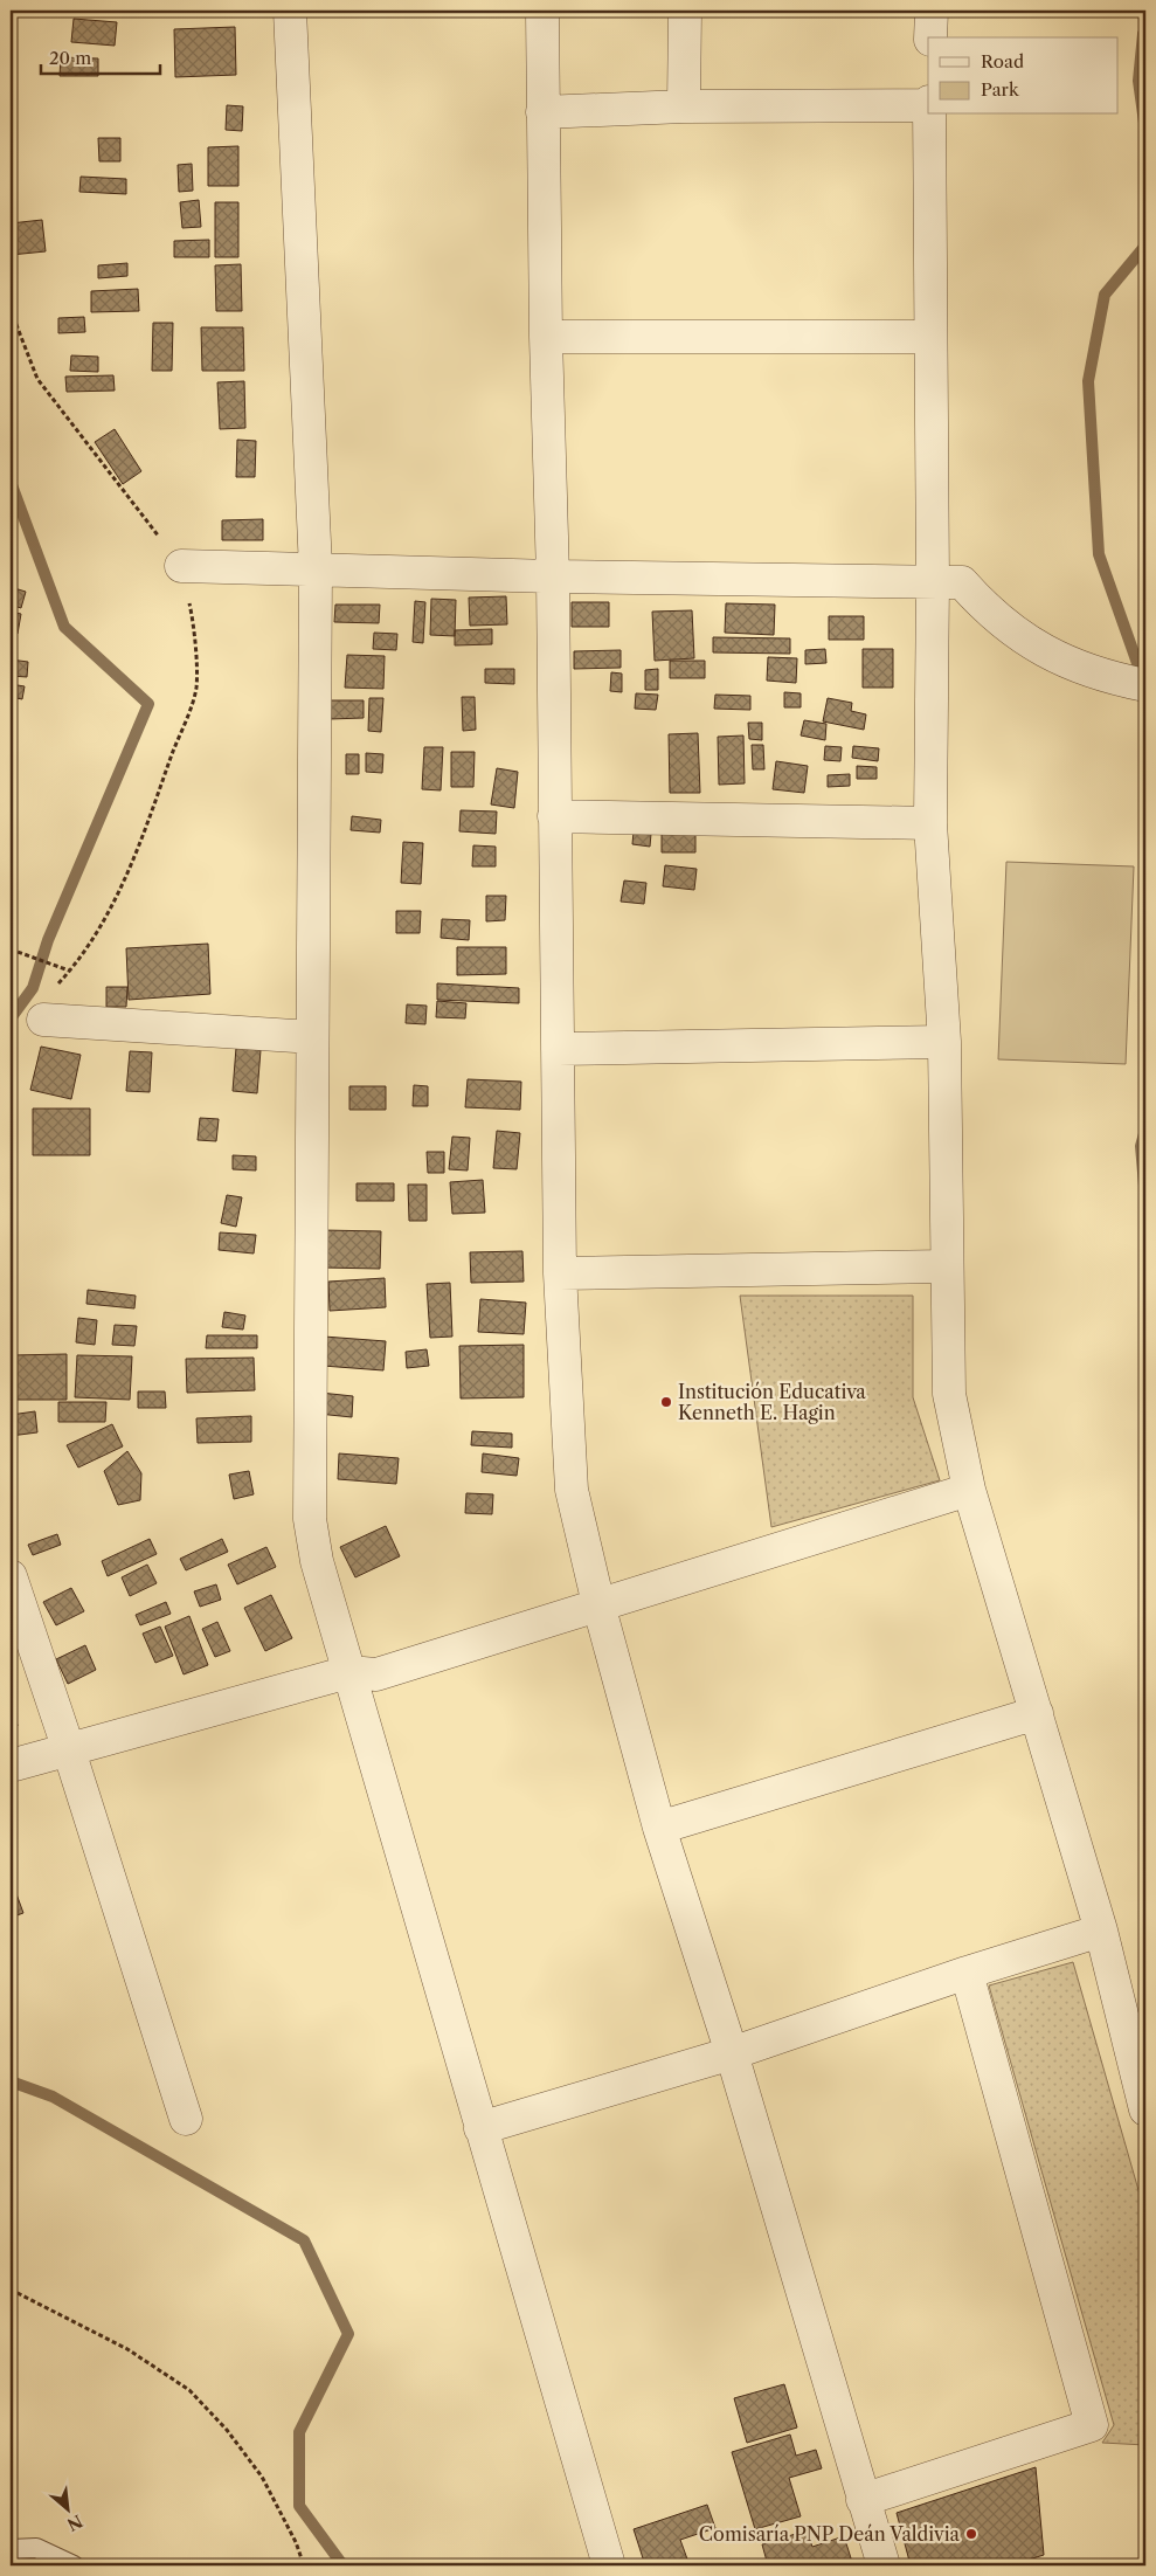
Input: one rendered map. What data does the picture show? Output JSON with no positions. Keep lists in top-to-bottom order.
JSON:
{
  "places": ["Institución Educativa Kenneth E. Hagin", "Comisaría PNP Deán Valdivia"],
  "legend": ["Road", "Park"],
  "scale_bar": "20 m",
  "north": "bottom right"
}
